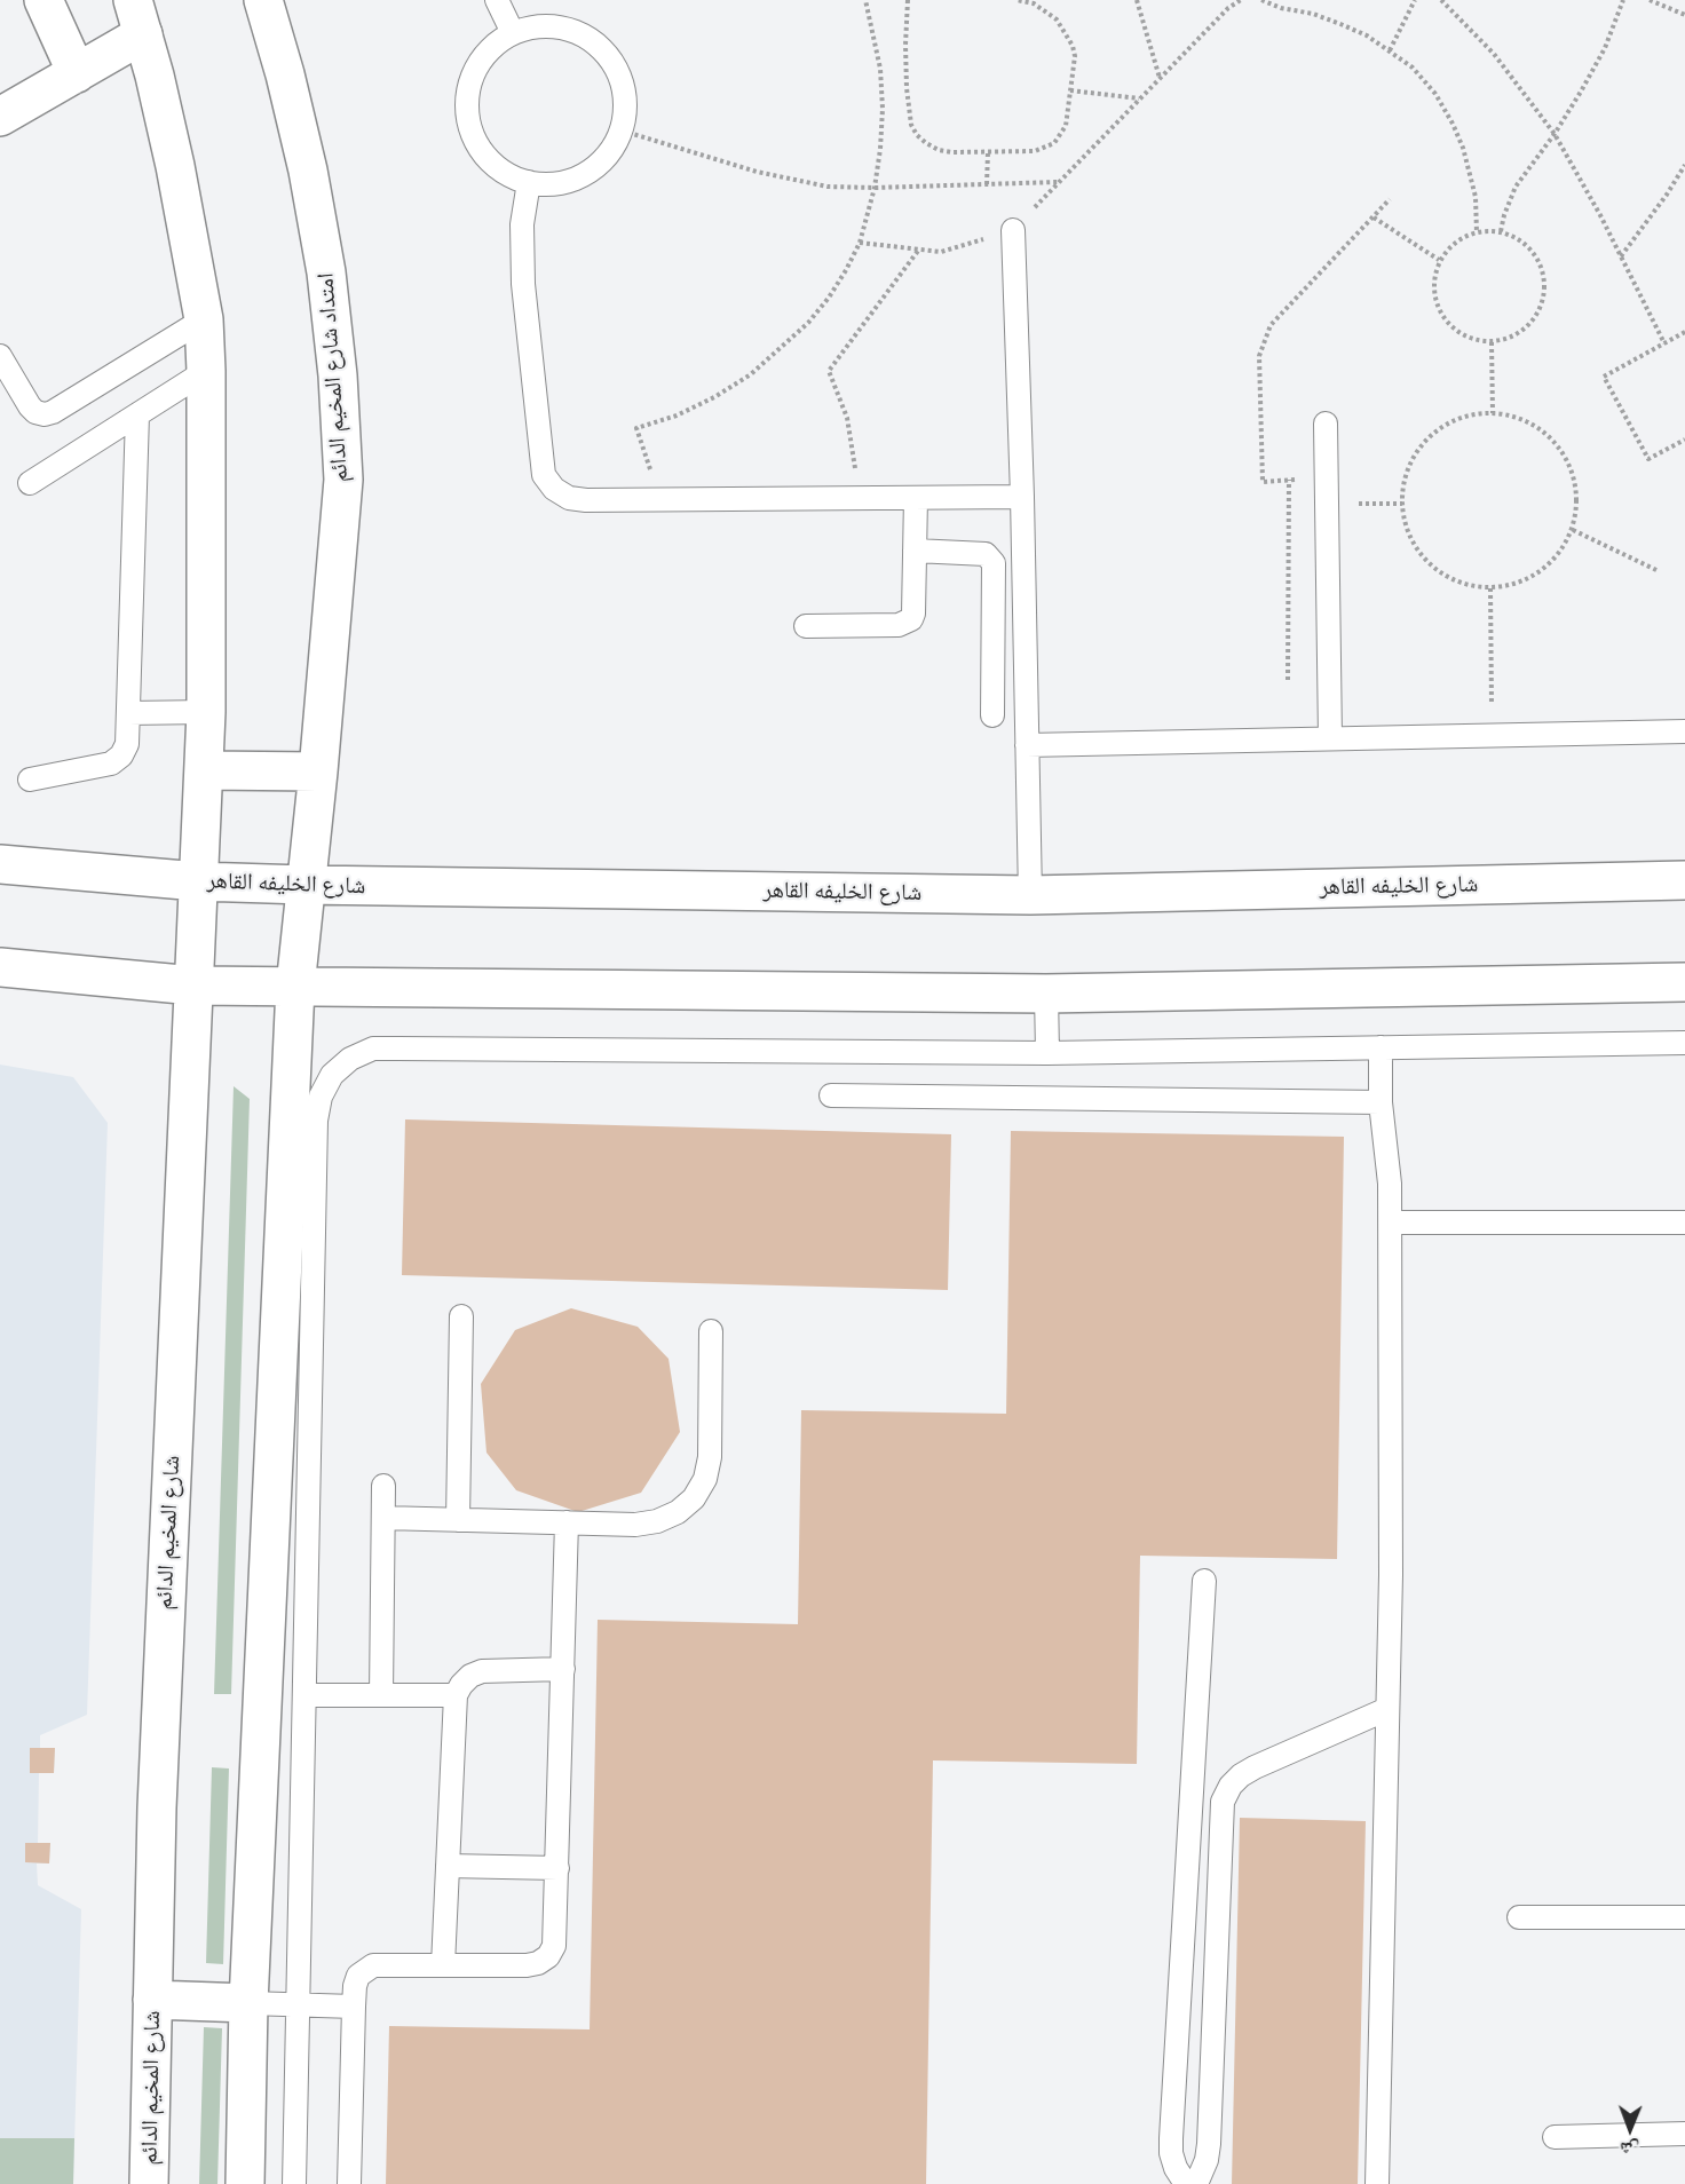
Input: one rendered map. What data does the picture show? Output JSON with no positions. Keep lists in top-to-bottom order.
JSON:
{
  "streets": {
    "main road": ["امتداد شارع المخيم الدائم", "شارع الخليفه القاهر", "شارع المخيم الدائم"]
  },
  "crossings": [
    ["امتداد شارع المخيم الدائم", "شارع الخليفه القاهر"],
    ["شارع الخليفه القاهر", "شارع المخيم الدائم"]
  ],
  "north": "bottom"
}
